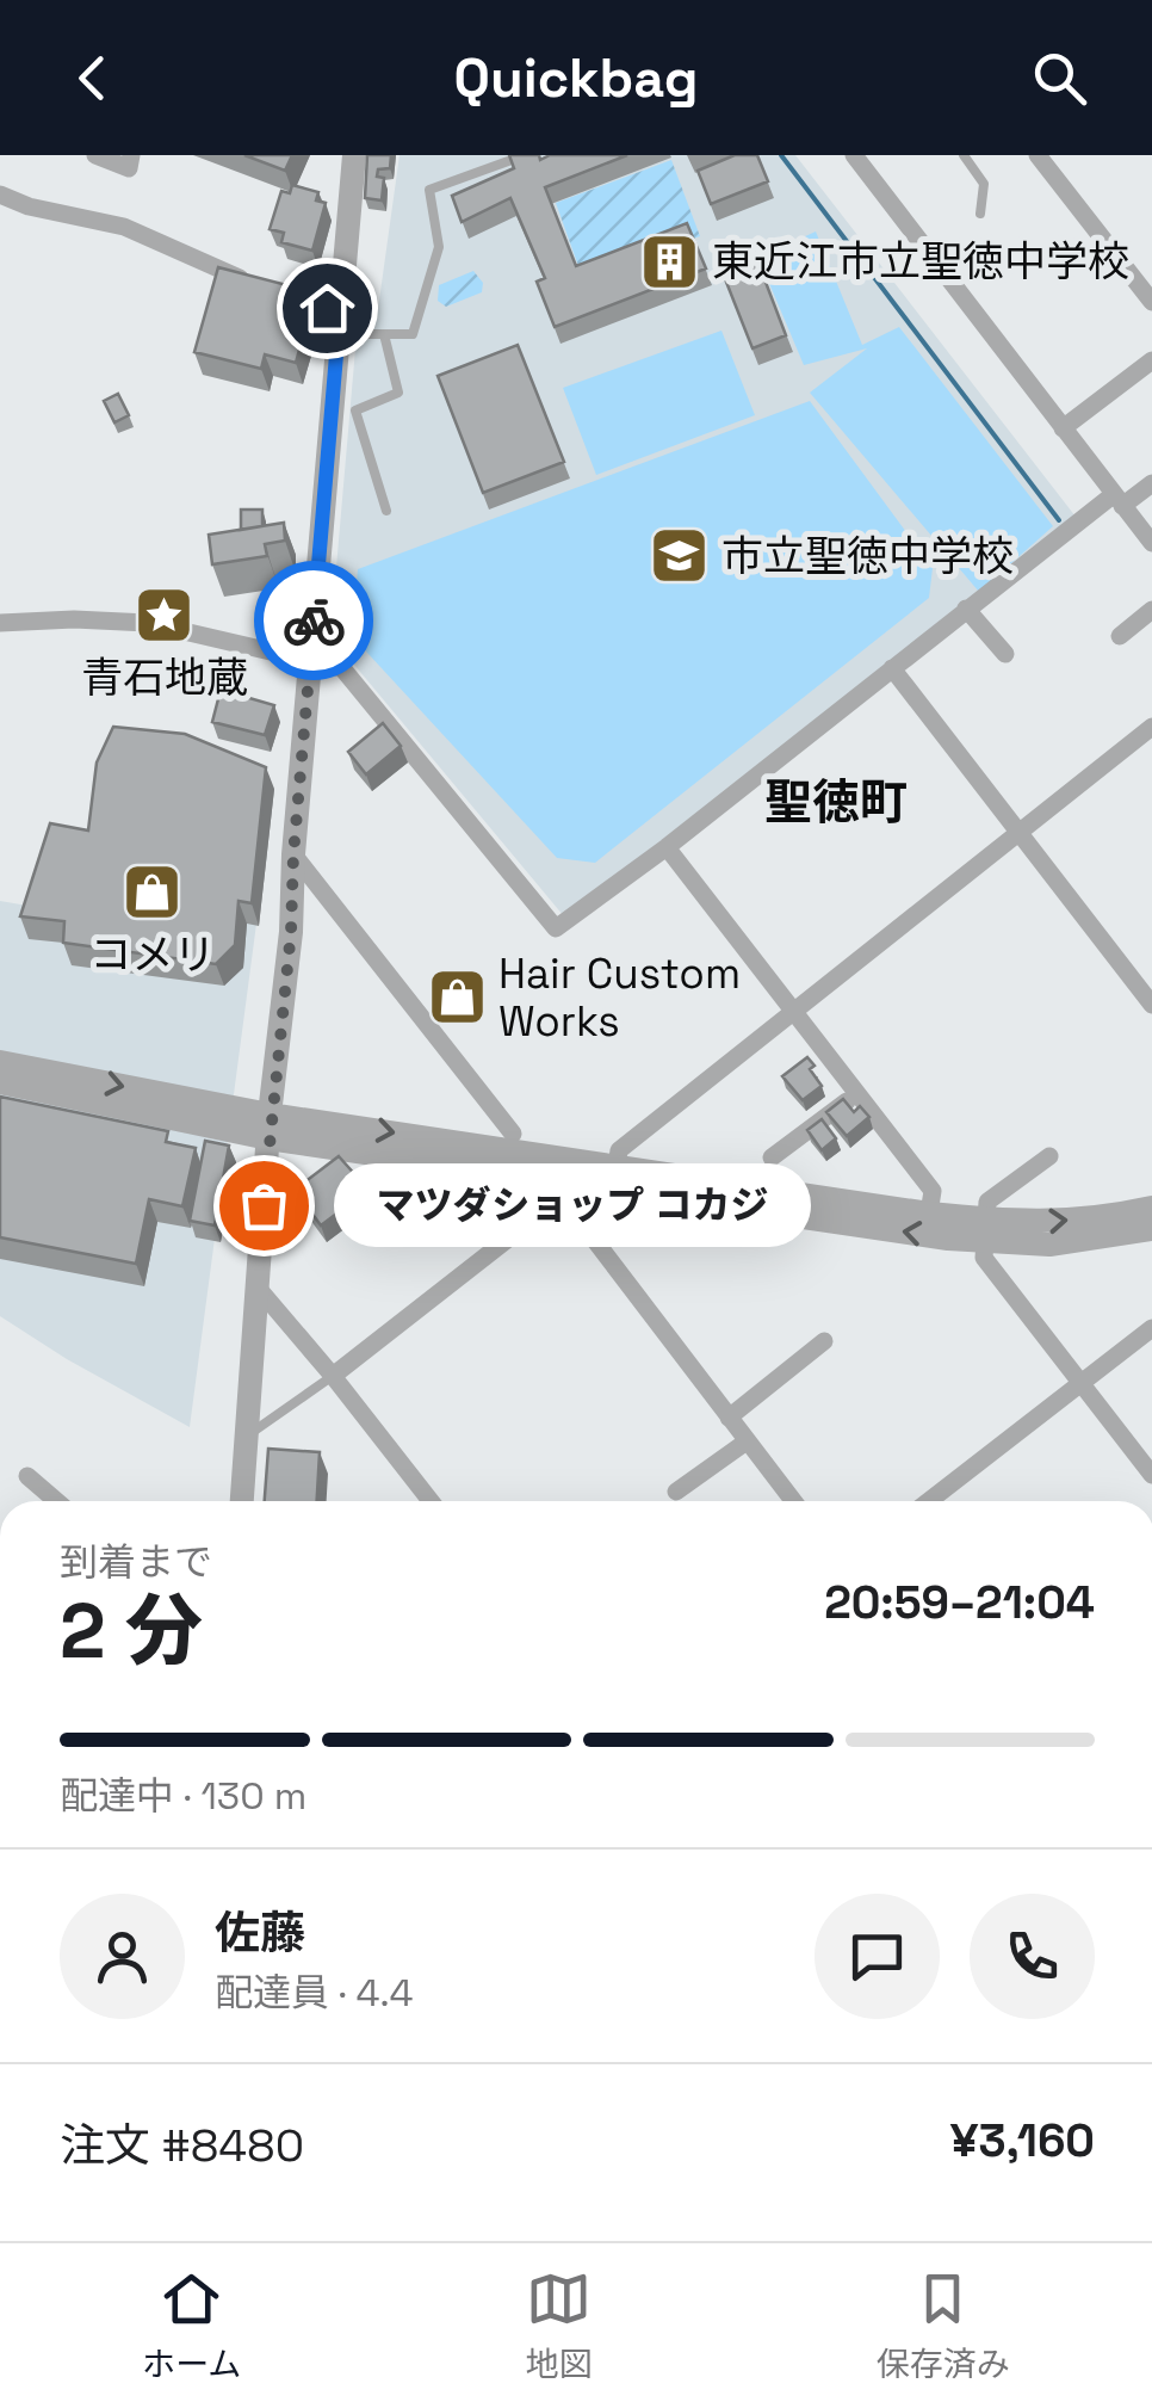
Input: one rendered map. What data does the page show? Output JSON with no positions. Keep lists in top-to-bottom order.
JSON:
{
  "districts": ["聖徳町"],
  "places": {
    "building": ["東近江市立聖徳中学校"],
    "school or university": ["市立聖徳中学校"],
    "place": ["青石地蔵"],
    "shop": ["コメリ", "Hair Custom Works"],
    "other": ["マツダショップ コカジ"]
  },
  "page": {
    "header": "Quickbag",
    "bubble": "マツダショップ コカジ",
    "heading": ["2 分", "到着まで", "20:59–21:04"],
    "panel": [
      "佐藤",
      "配達員 · 4.4",
      "注文 #8480",
      "¥3,160"
    ],
    "bar": "配達中 · 130 m",
    "tabs": ["ホーム", "地図", "保存済み"]
  }
}
